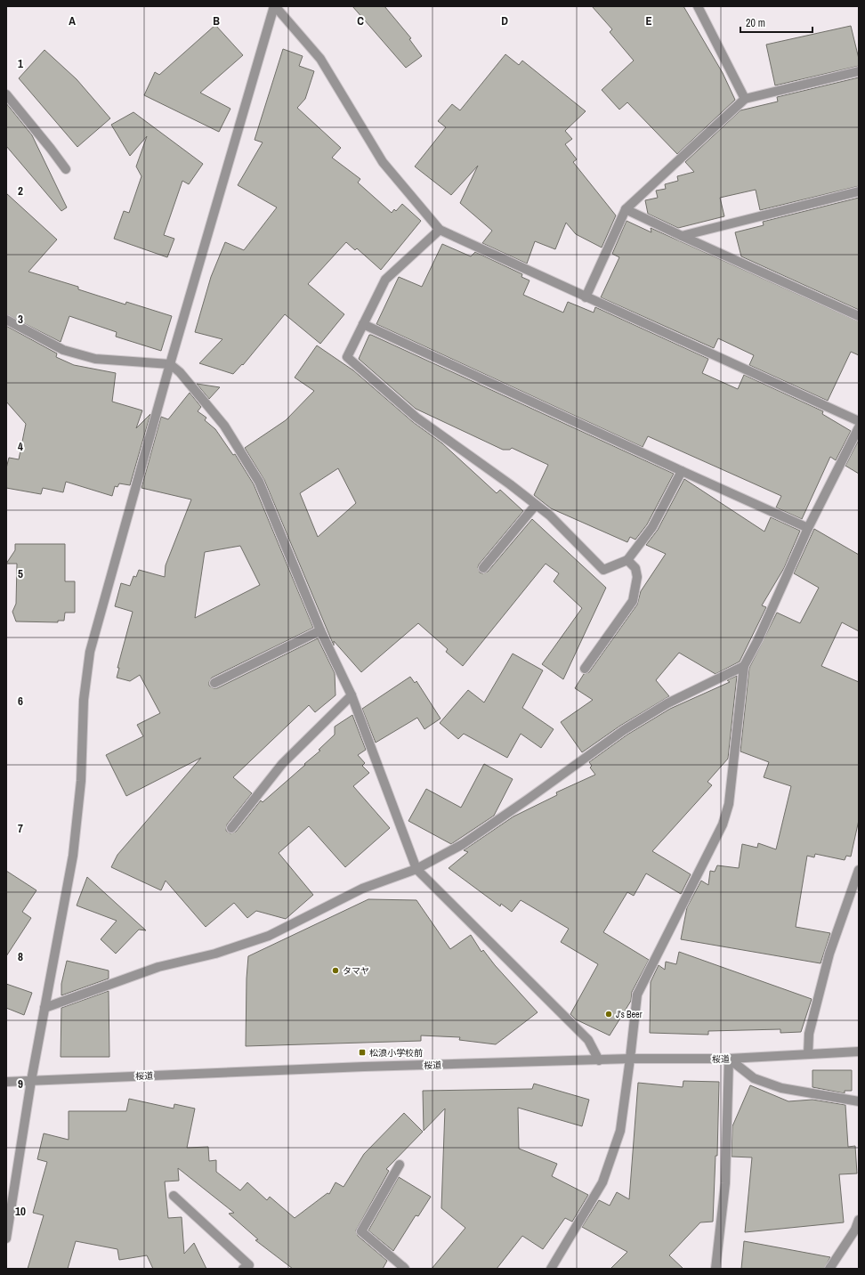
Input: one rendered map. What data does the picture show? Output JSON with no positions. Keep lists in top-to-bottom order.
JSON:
{
  "streets": {
    "street": ["桜道"]
  },
  "places": {
    "other": ["タマヤ", "J's Beer"],
    "transit": ["松浪小学校前"]
  },
  "scale_bar": "20 m",
  "grid": {
    "columns": [
      "A",
      "B",
      "C",
      "D",
      "E"
    ],
    "rows": [
      "1",
      "2",
      "3",
      "4",
      "5",
      "6",
      "7",
      "8",
      "9",
      "10"
    ]
  }
}
